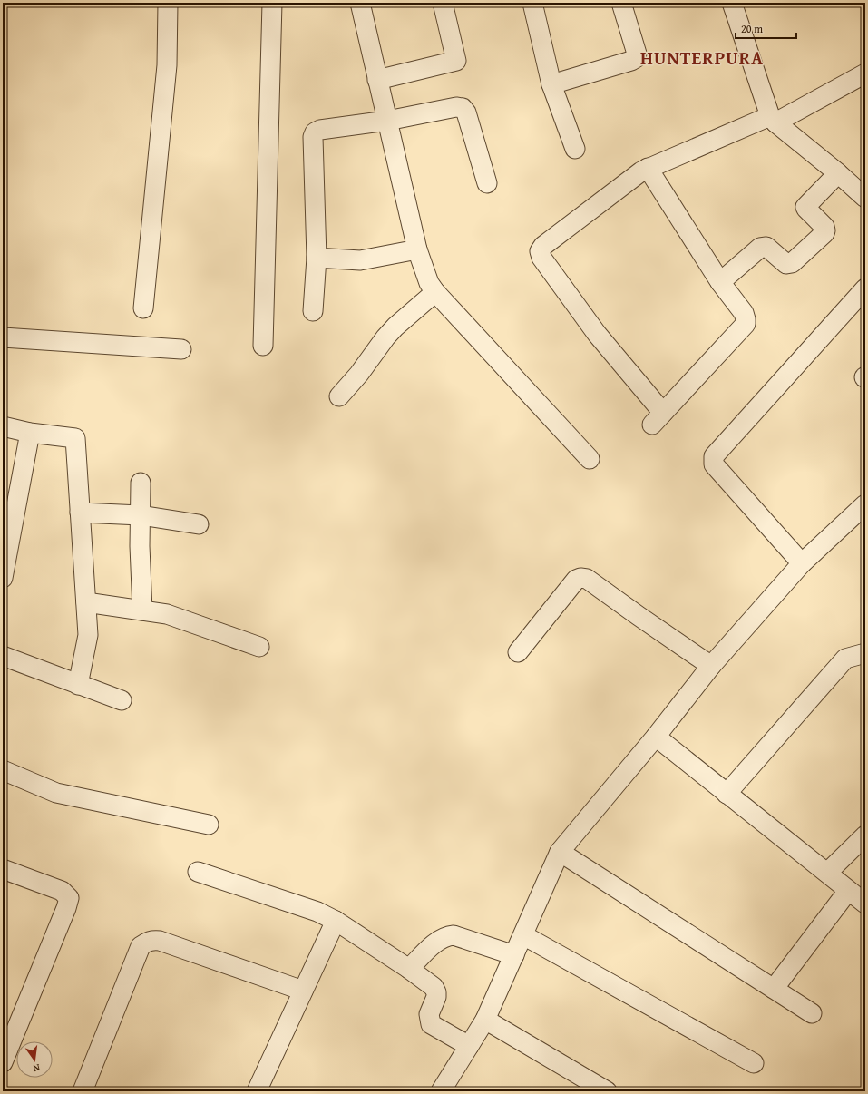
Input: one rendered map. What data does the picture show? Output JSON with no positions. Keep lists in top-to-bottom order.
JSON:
{
  "districts": ["HUNTERPURA"],
  "scale_bar": "20 m",
  "north": "bottom"
}
